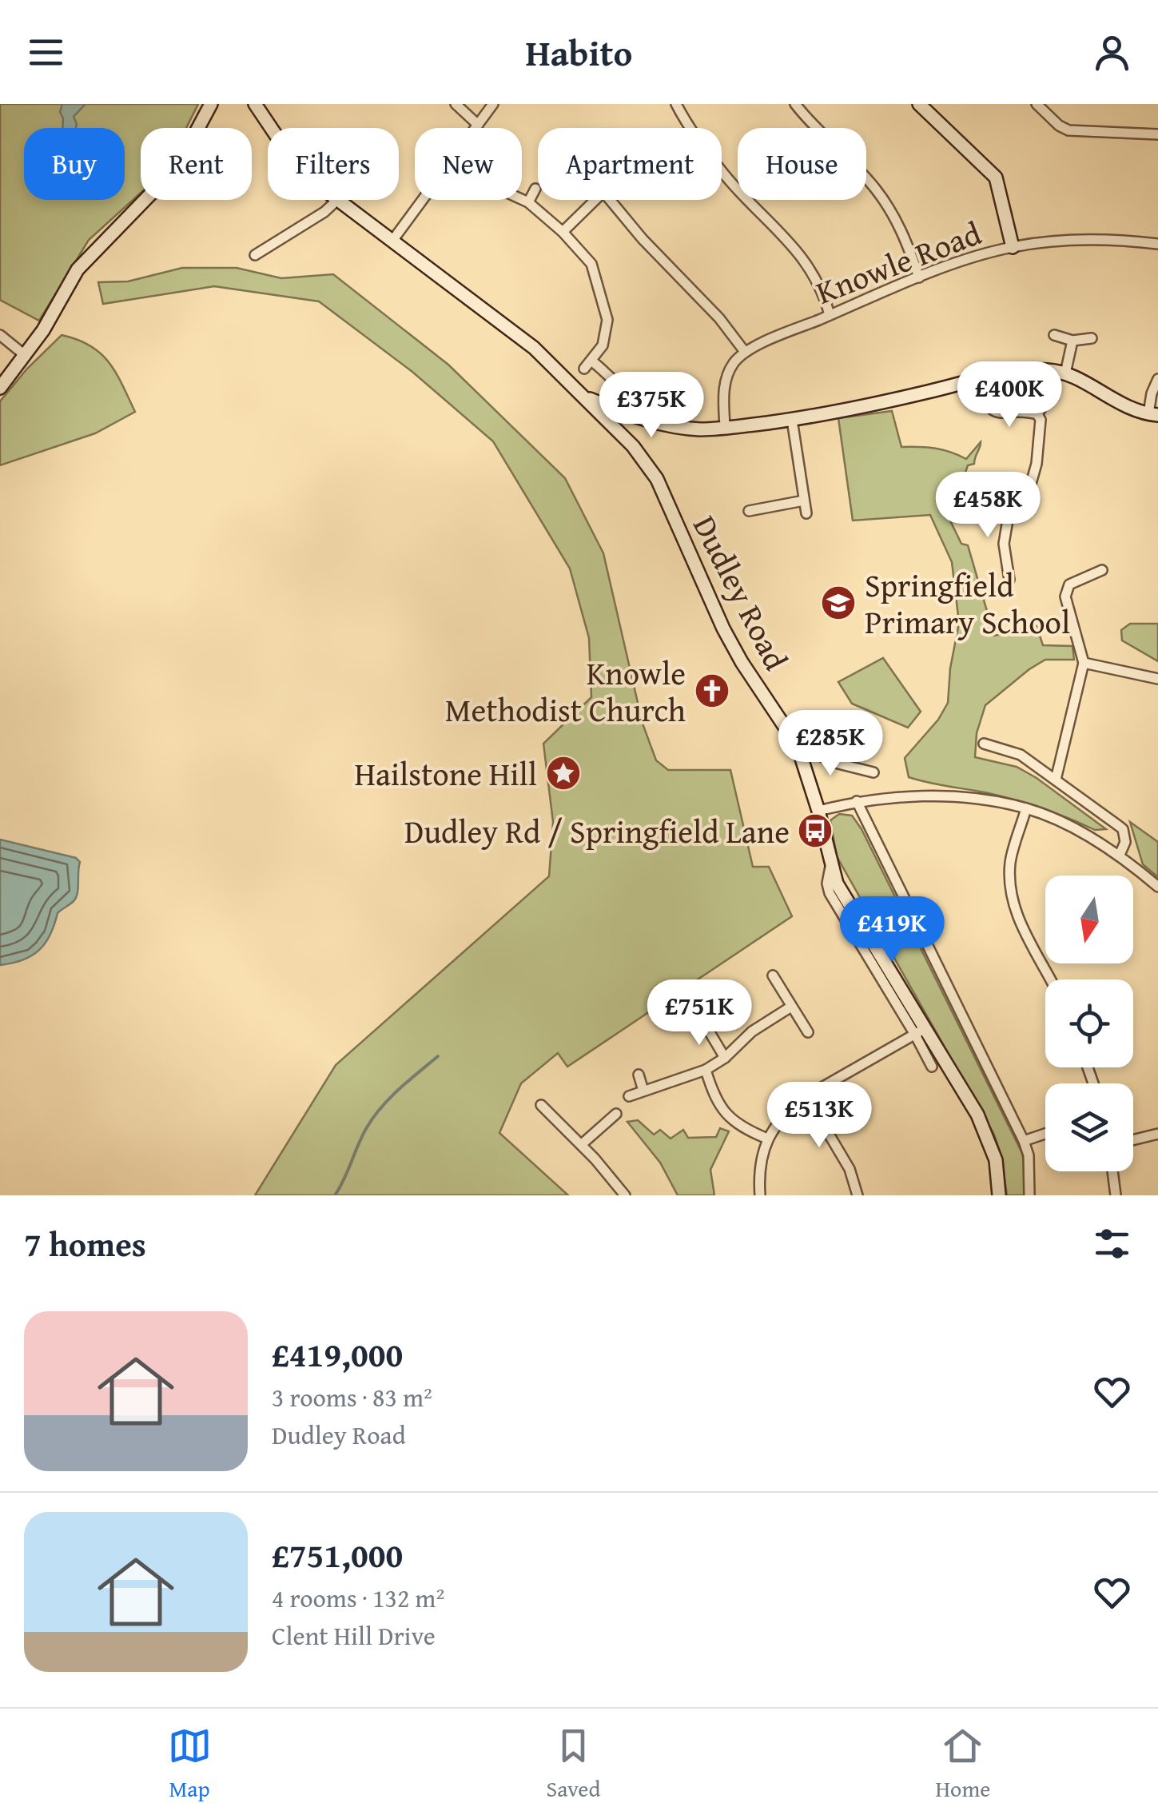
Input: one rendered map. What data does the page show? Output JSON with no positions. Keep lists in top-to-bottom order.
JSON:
{
  "streets": {
    "main road": ["Dudley Road"],
    "street": ["Knowle Road"]
  },
  "places": {
    "school or university": ["Springfield Primary School"],
    "church": ["Knowle Methodist Church"],
    "place": ["Hailstone Hill"],
    "bus stop": ["Dudley Rd / Springfield Lane"]
  },
  "north": "bottom",
  "page": {
    "header": "Habito",
    "chip": [
      "Buy",
      "Rent",
      "Filters",
      "New",
      "Apartment",
      "House"
    ],
    "price": [
      "£400K",
      "£375K",
      "£458K",
      "£285K",
      "£419K",
      "£751K",
      "£513K"
    ],
    "heading": "7 homes",
    "list": [
      {
        "name": "£419,000",
        "note": "3 rooms · 83 m² · Dudley Road"
      },
      {
        "name": "£751,000",
        "note": "4 rooms · 132 m² · Clent Hill Drive"
      }
    ],
    "tabs": ["Map", "Saved", "Home"]
  }
}
